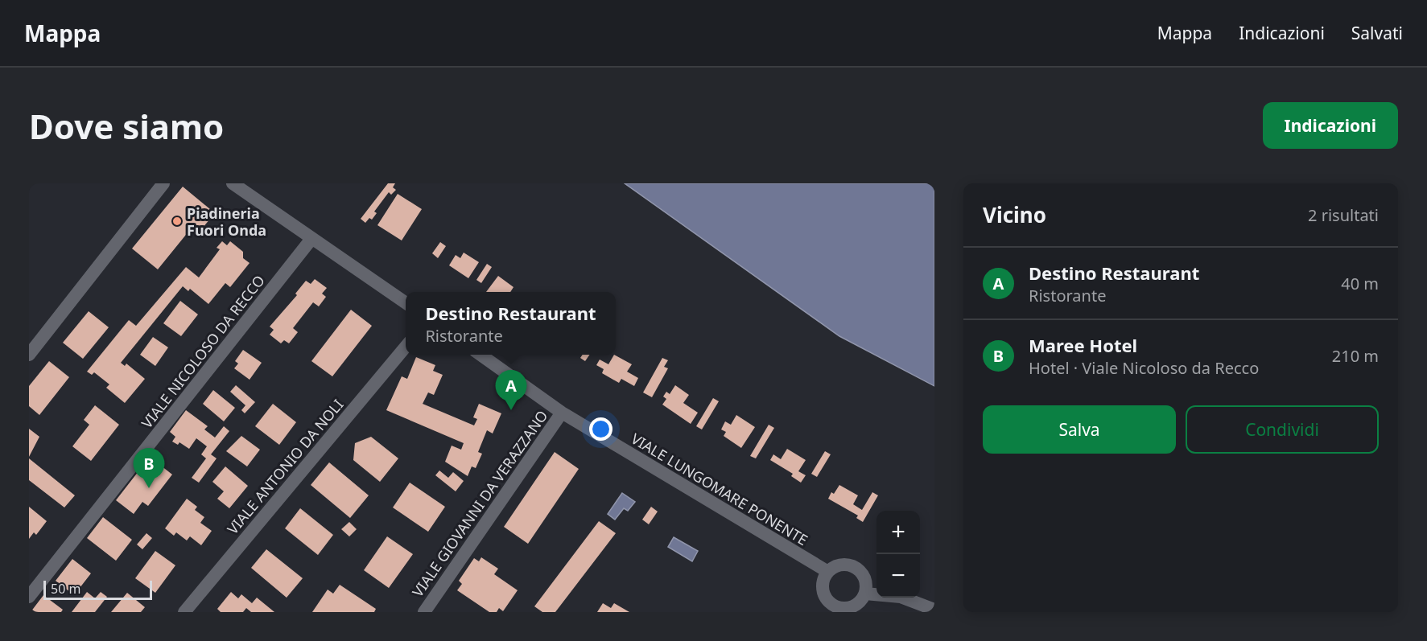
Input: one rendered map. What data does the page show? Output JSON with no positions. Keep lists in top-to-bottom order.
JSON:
{
  "streets": {
    "street": [
      "VIALE NICOLOSO DA RECCO",
      "VIALE ANTONIO DA NOLI",
      "VIALE LUNGOMARE PONENTE",
      "VIALE GIOVANNI DA VERAZZANO"
    ]
  },
  "crossings": [
    ["VIALE LUNGOMARE PONENTE", "VIALE GIOVANNI DA VERAZZANO"]
  ],
  "places": ["Piadineria Fuori Onda"],
  "scale_bar": "50 m",
  "page": {
    "header": "Mappa",
    "nav": ["Mappa", "Indicazioni", "Salvati"],
    "buttons": [
      "Indicazioni",
      ["Salva", "Condividi"]
    ],
    "title": "Dove siamo",
    "heading": ["Vicino", "2 risultati"],
    "list": [
      {
        "mark": "A",
        "name": "Destino Restaurant",
        "note": "Ristorante",
        "value": "40 m"
      },
      {
        "mark": "B",
        "name": "Maree Hotel",
        "note": "Hotel · Viale Nicoloso da Recco",
        "value": "210 m"
      }
    ],
    "popup": ["Destino Restaurant", "Ristorante"],
    "pins": ["A", "B"],
    "map_buttons": ["+", "−"],
    "scale": "50 m"
  }
}
